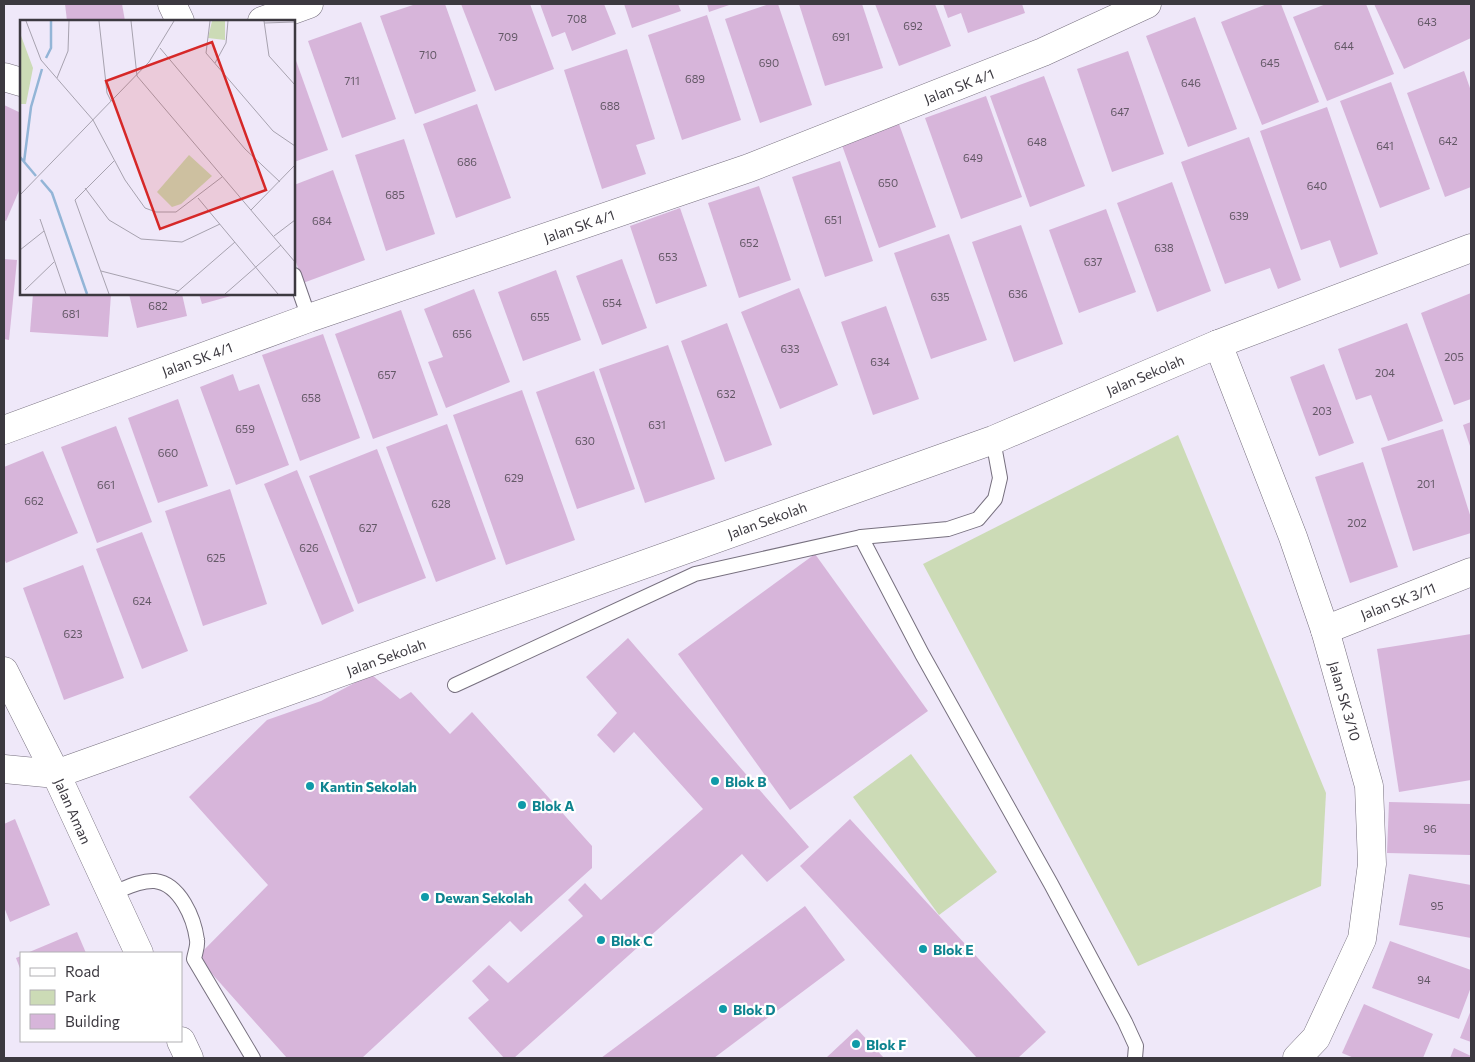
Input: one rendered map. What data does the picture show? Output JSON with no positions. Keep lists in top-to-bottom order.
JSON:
{
  "streets": {
    "street": [
      "Jalan SK 4/1",
      "Jalan Sekolah",
      "Jalan SK 3/11",
      "Jalan SK 3/10",
      "Jalan Aman"
    ]
  },
  "crossings": [
    ["Jalan Sekolah", "Jalan SK 3/10"],
    ["Jalan Sekolah", "Jalan Aman"],
    ["Jalan SK 3/11", "Jalan SK 3/10"]
  ],
  "places": [
    "Blok B",
    "Kantin Sekolah",
    "Blok A",
    "Dewan Sekolah",
    "Blok C",
    "Blok E",
    "Blok D",
    "Blok F"
  ],
  "house_numbers": [
    "708",
    "643",
    "692",
    "709",
    "691",
    "644",
    "710",
    "690",
    "645",
    "689",
    "711",
    "646",
    "688",
    "647",
    "642",
    "648",
    "641",
    "649",
    "686",
    "650",
    "640",
    "685",
    "639",
    "651",
    "684",
    "652",
    "638",
    "653",
    "637",
    "636",
    "635",
    "654",
    "682",
    "681",
    "655",
    "656",
    "633",
    "205",
    "634",
    "204",
    "657",
    "632",
    "658",
    "203",
    "631",
    "659",
    "630",
    "660",
    "629",
    "201",
    "661",
    "662",
    "628",
    "202",
    "627",
    "626",
    "625",
    "624",
    "623",
    "96",
    "95",
    "94"
  ],
  "legend": ["Road", "Park", "Building"]
}
